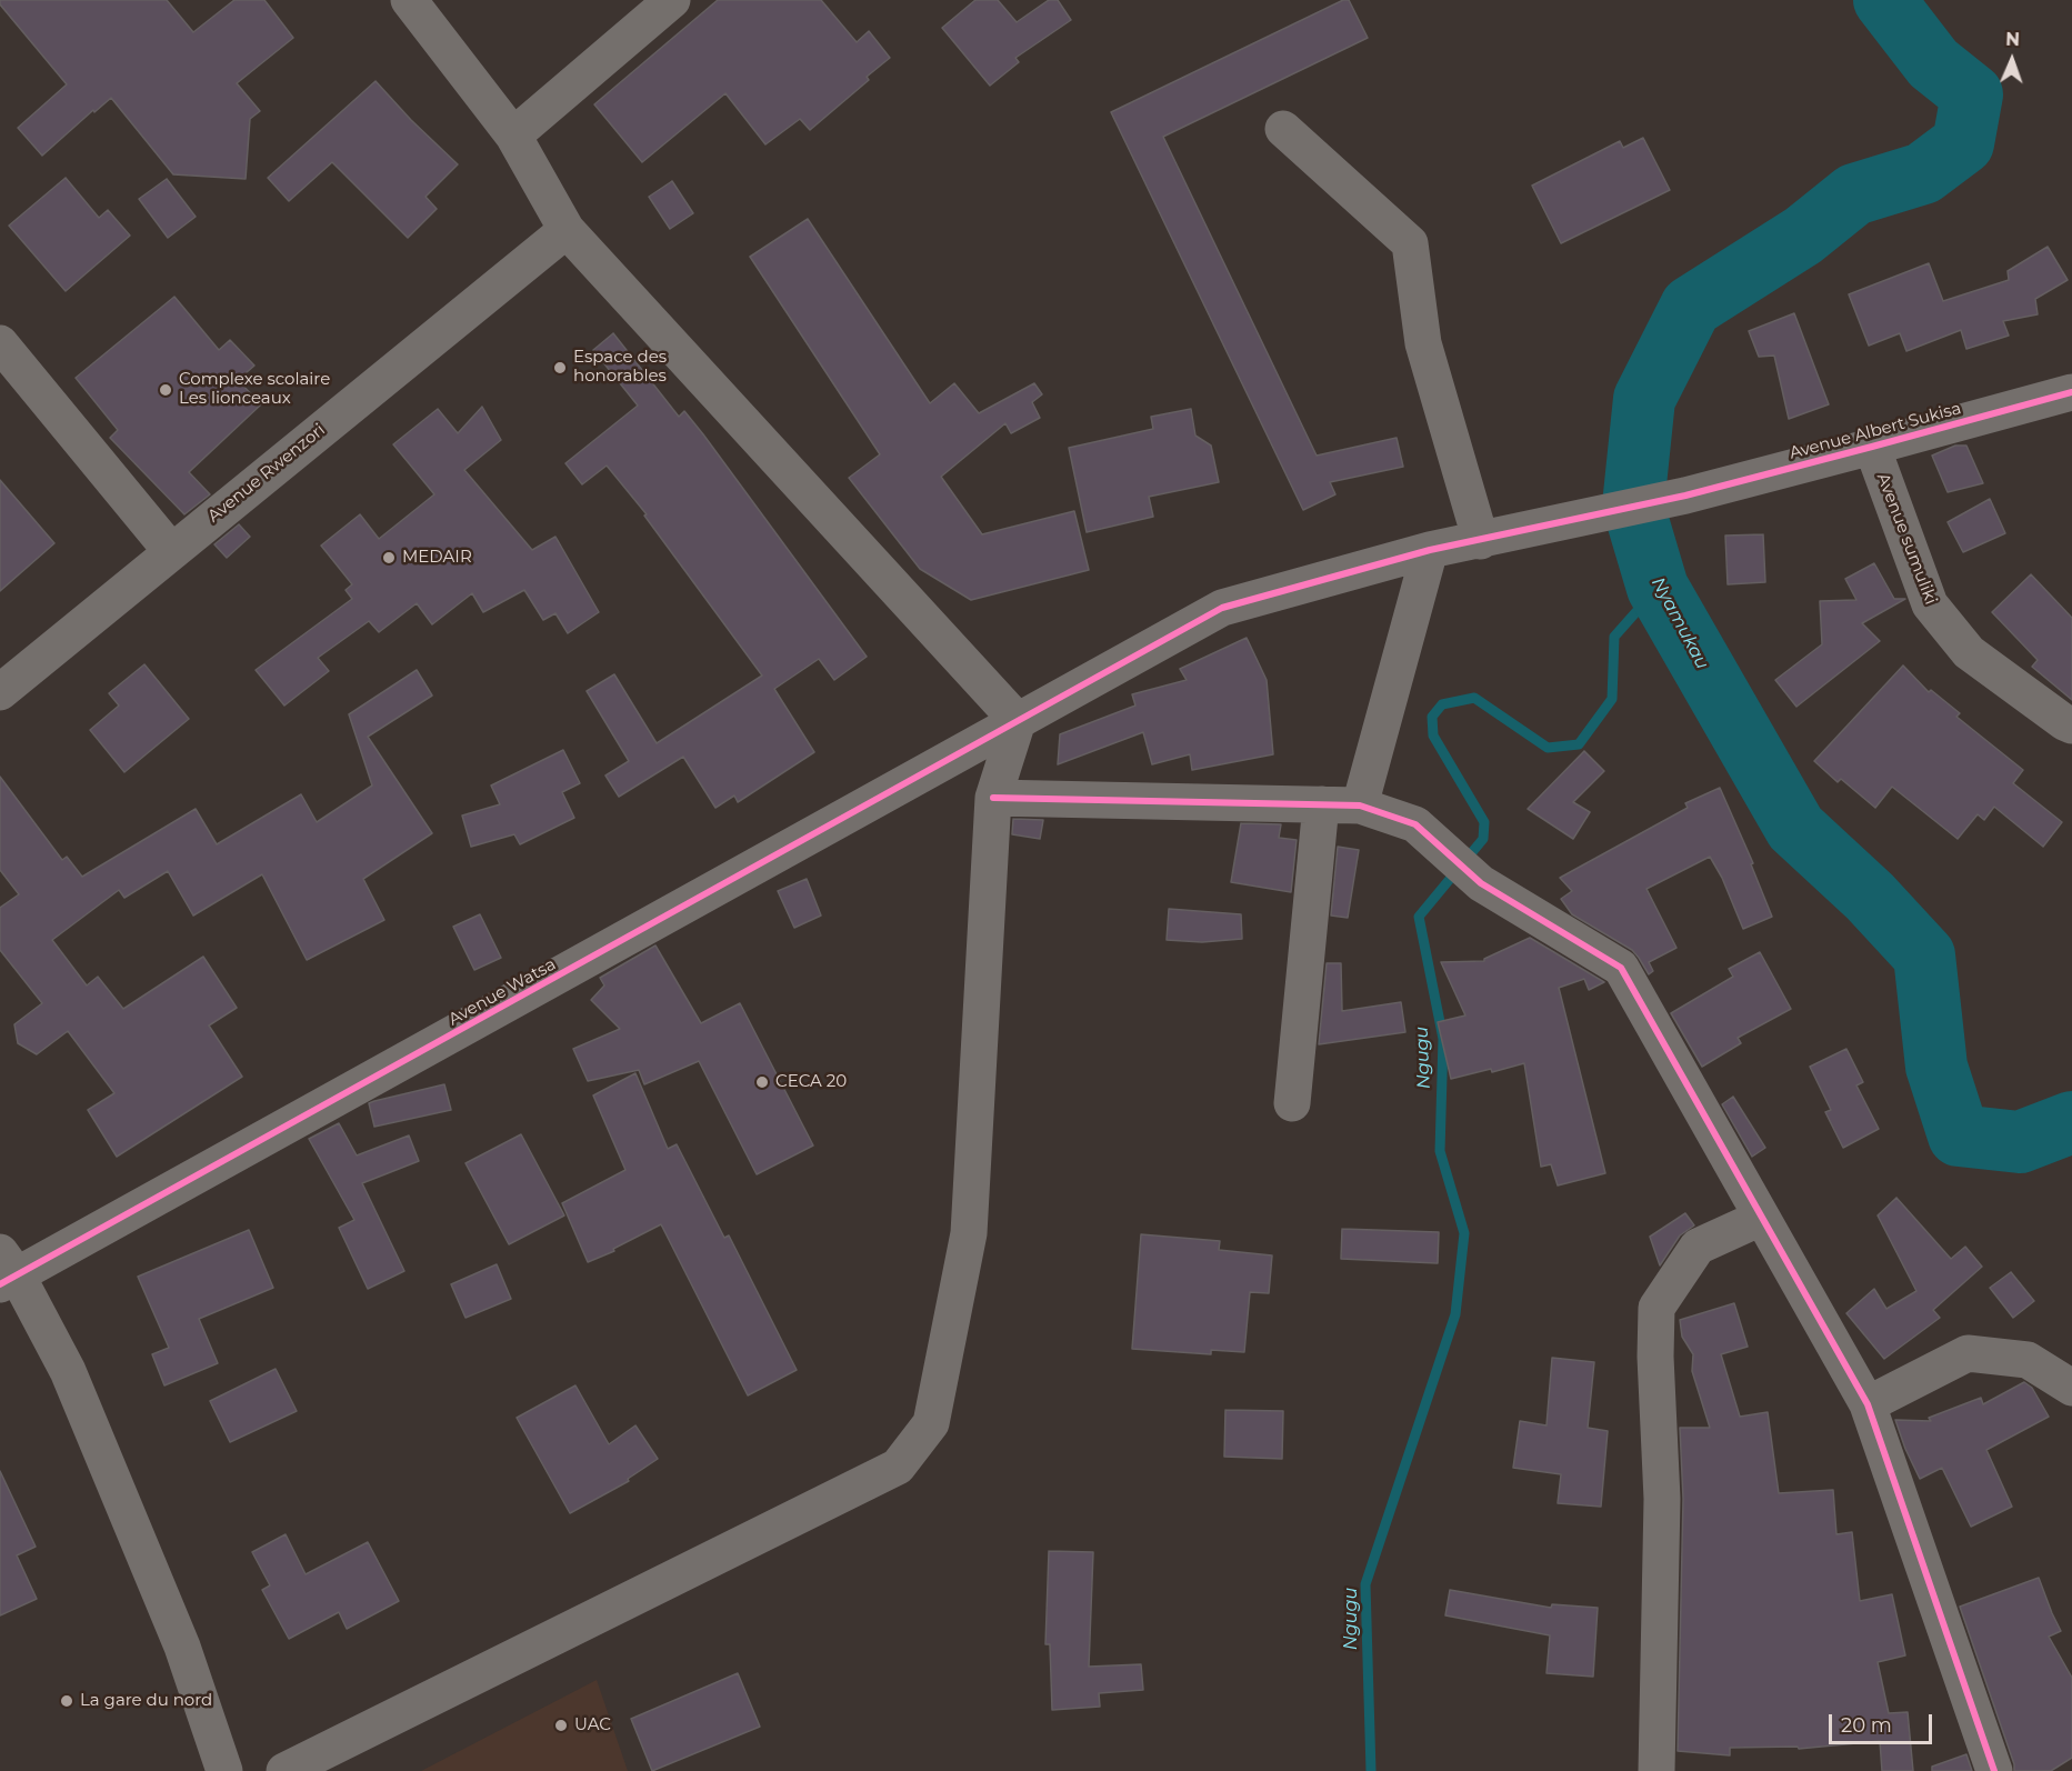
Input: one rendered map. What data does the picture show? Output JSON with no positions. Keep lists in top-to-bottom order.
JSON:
{
  "streets": {
    "street": [
      "Avenue Albert Sukisa",
      "Avenue Rwenzori",
      "Avenue sumuliki",
      "Avenue Watsa"
    ]
  },
  "crossings": [
    ["Avenue Albert Sukisa", "Avenue sumuliki"],
    ["Avenue Albert Sukisa", "Avenue Watsa"]
  ],
  "water": ["Nyamukau", "Ngugu"],
  "places": [
    "Espace des honorables",
    "Complexe scolaire Les lionceaux",
    "MEDAIR",
    "CECA 20",
    "La gare du nord",
    "UAC"
  ],
  "scale_bar": "20 m",
  "north": "top"
}
